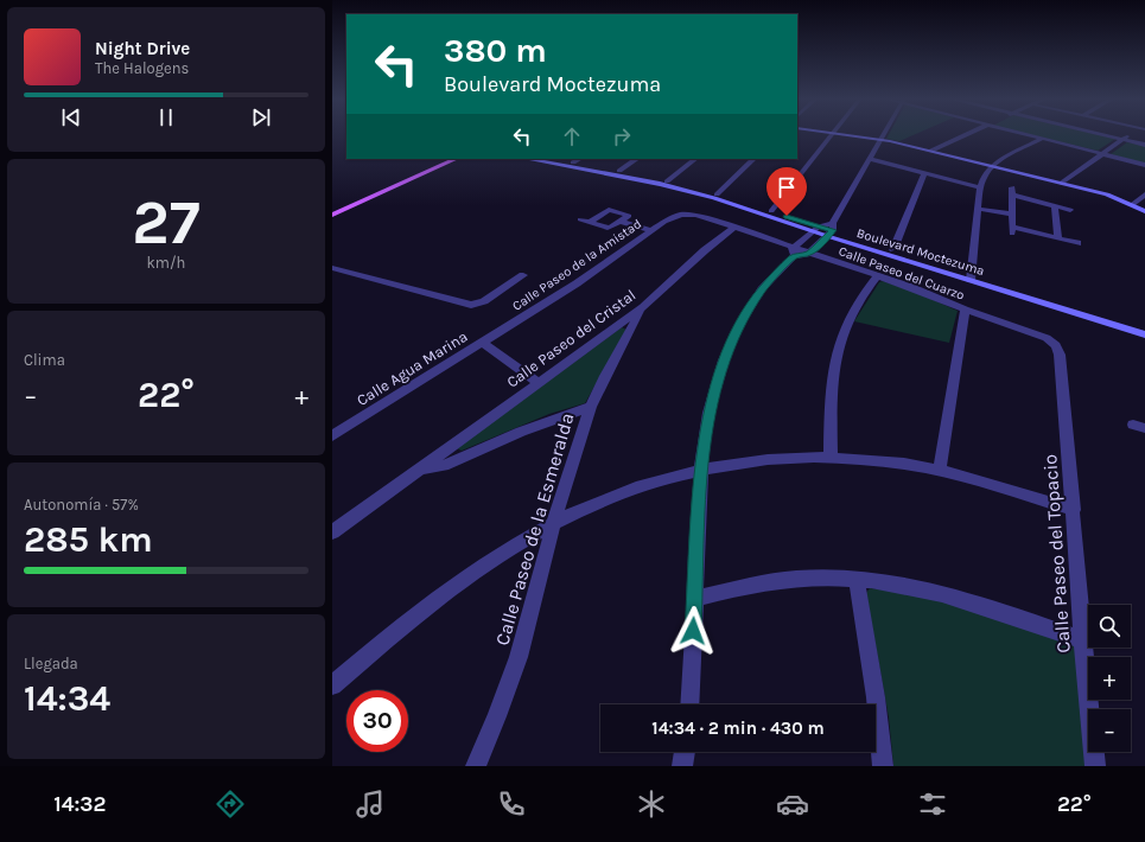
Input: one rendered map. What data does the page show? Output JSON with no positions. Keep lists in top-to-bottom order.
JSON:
{
  "streets": {
    "main road": ["Boulevard Moctezuma"],
    "street": [
      "Calle Paseo de la Amistad",
      "Calle Paseo del Cuarzo",
      "Calle Paseo del Cristal",
      "Calle Agua Marina",
      "Calle Paseo de la Esmeralda",
      "Calle Paseo del Topacio"
    ]
  },
  "crossings": [
    ["Calle Paseo de la Amistad", "Calle Paseo del Cuarzo"],
    ["Calle Paseo de la Amistad", "Calle Agua Marina"],
    ["Calle Paseo del Cuarzo", "Calle Paseo del Cristal"],
    ["Calle Paseo del Cuarzo", "Calle Paseo del Topacio"],
    ["Calle Paseo del Cristal", "Calle Paseo de la Esmeralda"]
  ],
  "page": {
    "turn": ["380 m", "Boulevard Moctezuma"],
    "song": ["Night Drive", "The Halogens"],
    "tile": [
      ["27", "km/h"],
      "Clima",
      ["Autonomía · 57%", "285 km"],
      ["Llegada", "14:34"]
    ],
    "heat": ["−", "22°", "+"],
    "map_buttons": ["+", "−"],
    "limit": "30",
    "trip": "14:34 · 2 min · 430 m",
    "tabs": ["14:32", "22°"]
  }
}
